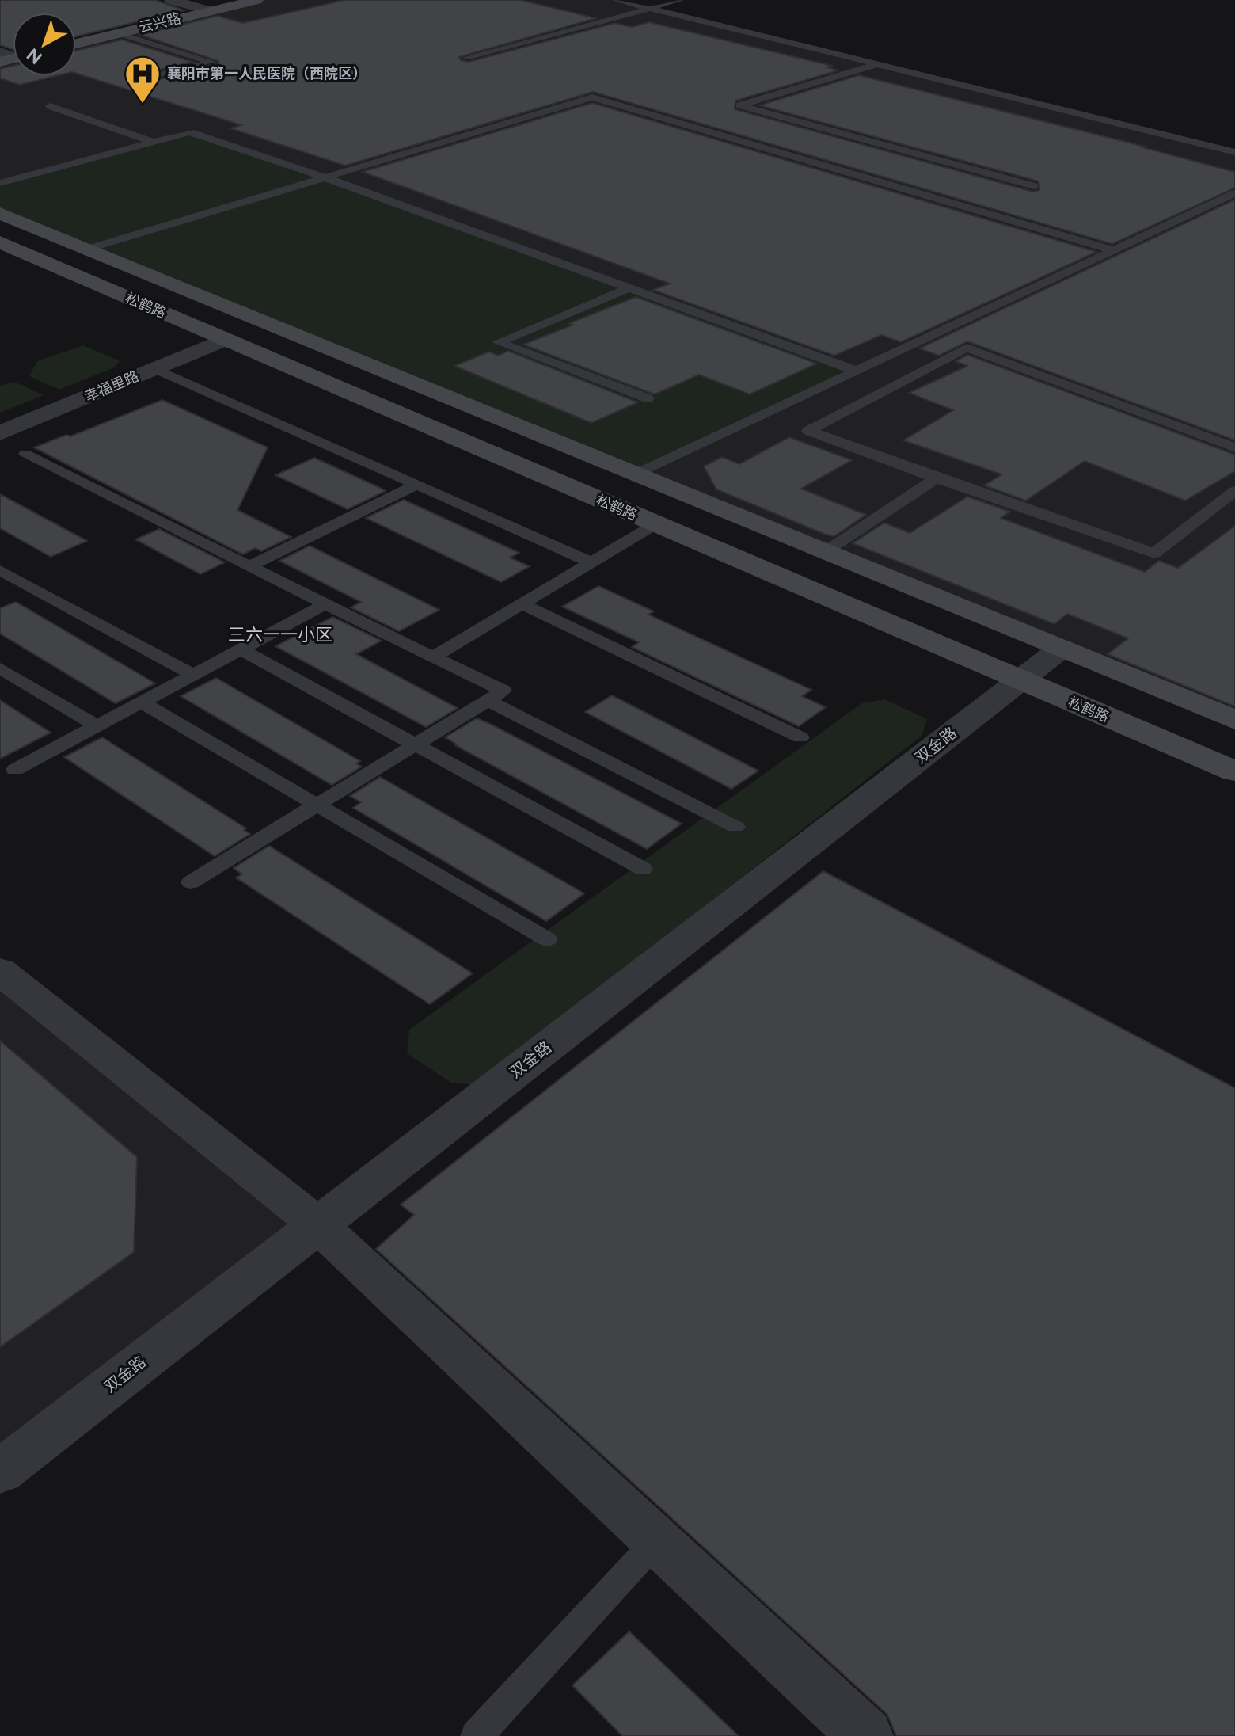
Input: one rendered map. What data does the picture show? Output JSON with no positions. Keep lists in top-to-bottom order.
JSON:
{
  "streets": {
    "main road": ["云兴路", "松鹤路"],
    "street": ["幸福里路", "双金路"]
  },
  "crossings": [
    ["松鹤路", "幸福里路"],
    ["松鹤路", "双金路"]
  ],
  "districts": ["三六一一小区"],
  "places": {
    "hospital": ["襄阳市第一人民医院（西院区）"]
  },
  "north": "bottom left"
}
